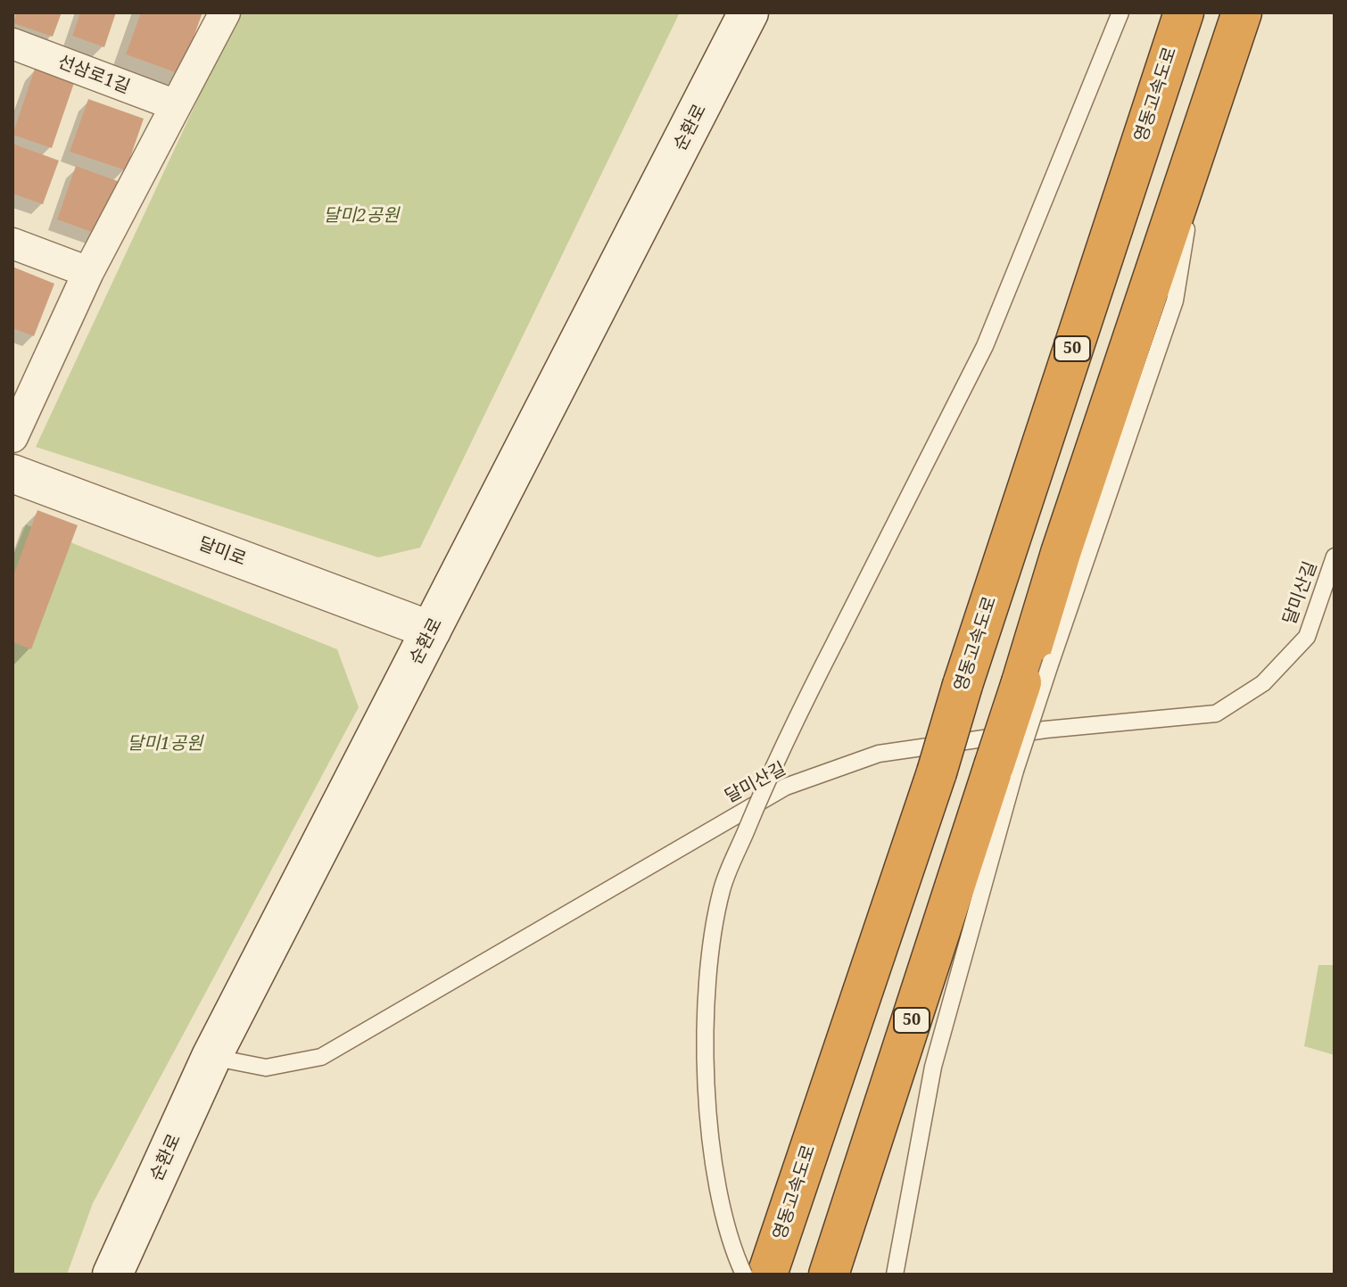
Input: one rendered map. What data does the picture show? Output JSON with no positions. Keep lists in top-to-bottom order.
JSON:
{
  "streets": {
    "highway": ["영동고속도로", "50"],
    "main road": ["순환로"],
    "street": ["선삼로1길", "달미로"],
    "lane": ["달미산길"]
  },
  "crossings": [
    ["순환로", "달미로"],
    ["순환로", "달미산길"]
  ],
  "parks": ["달미2공원", "달미1공원"]
}
